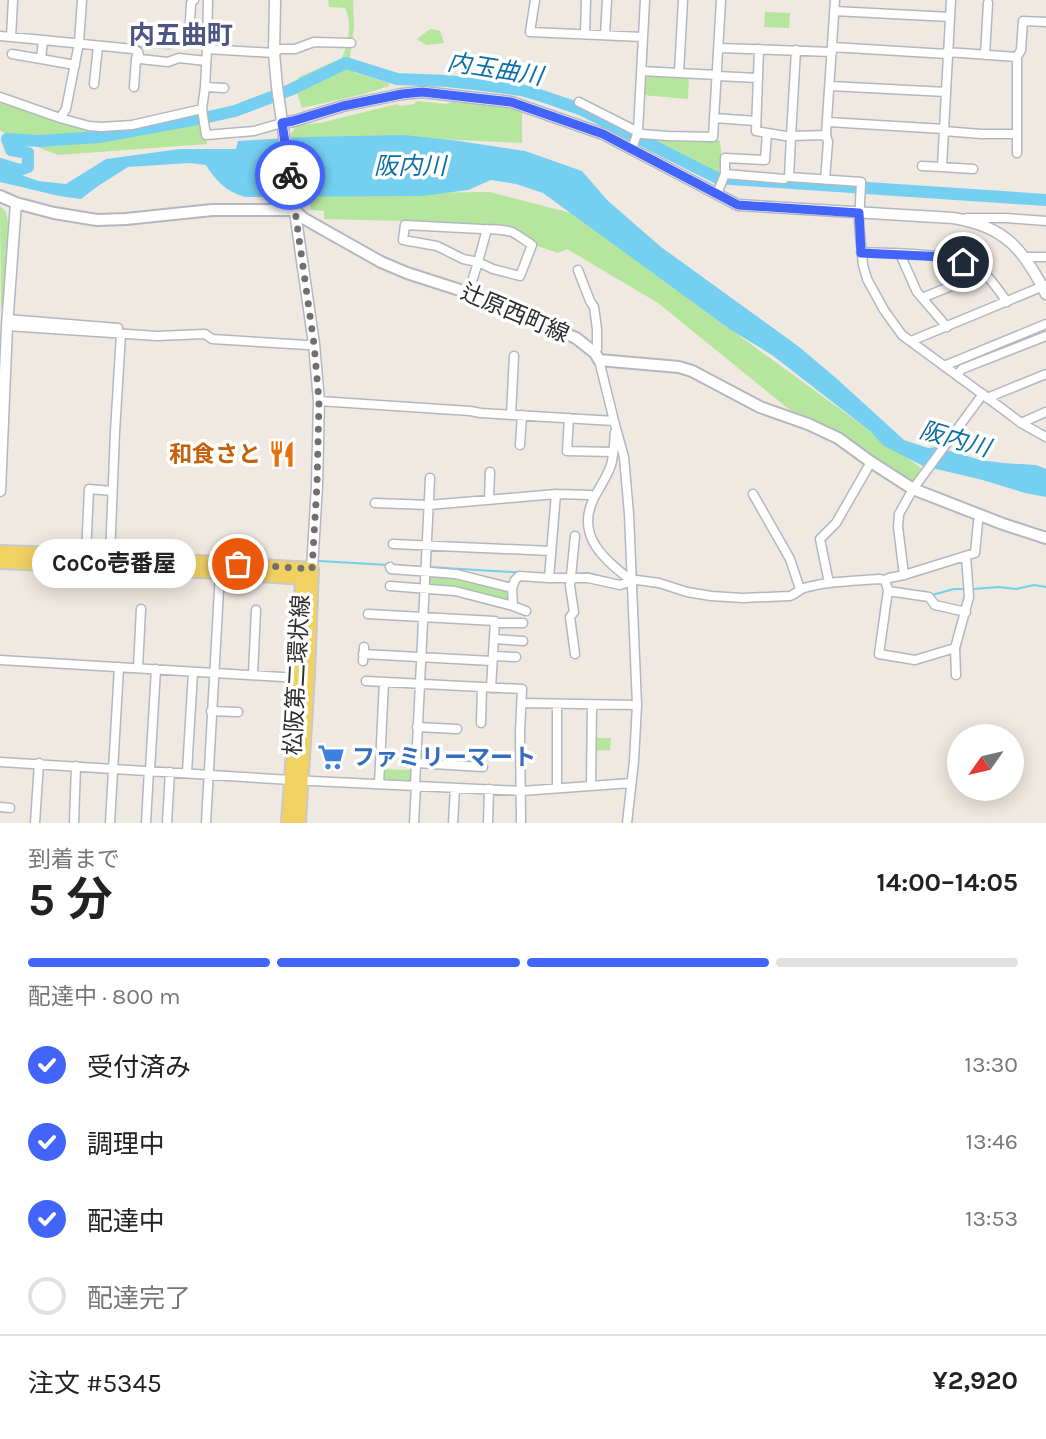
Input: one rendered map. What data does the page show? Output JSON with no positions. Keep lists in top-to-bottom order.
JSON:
{
  "streets": {
    "main road": ["辻原西町線", "松阪第二環状線"]
  },
  "districts": ["内五曲町"],
  "water": ["内玉曲川", "阪内川"],
  "places": {
    "restaurant": ["和食さと"],
    "other": ["CoCo壱番屋"],
    "supermarket": ["ファミリーマート"]
  },
  "north": "bottom left",
  "page": {
    "bubble": "CoCo壱番屋",
    "heading": ["5 分", "到着まで", "14:00–14:05"],
    "panel": ["注文 #5345", "¥2,920"],
    "bar": "配達中 · 800 m",
    "list": [
      ["受付済み", "13:30"],
      ["調理中", "13:46"],
      ["配達中", "13:53"],
      "配達完了"
    ]
  }
}
